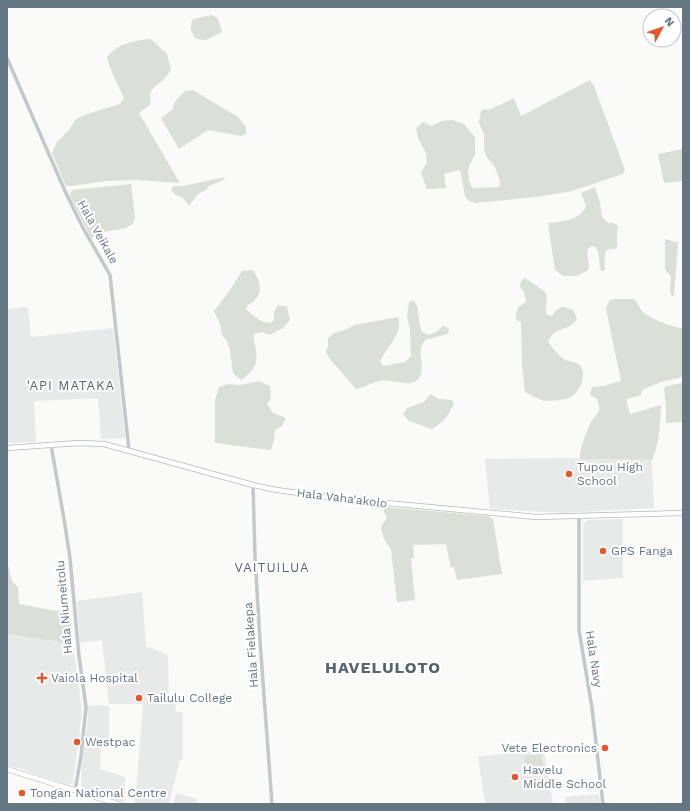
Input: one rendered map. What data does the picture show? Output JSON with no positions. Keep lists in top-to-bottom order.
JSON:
{
  "streets": {
    "main road": ["Hala Vaha'akolo"],
    "street": [
      "Hala Veikale",
      "Hala Niumeitolu",
      "Hala Fielakepa",
      "Hala Navy"
    ]
  },
  "crossings": [
    ["Hala Veikale", "Hala Vaha'akolo"],
    ["Hala Vaha'akolo", "Hala Niumeitolu"],
    ["Hala Vaha'akolo", "Hala Fielakepa"],
    ["Hala Vaha'akolo", "Hala Navy"]
  ],
  "districts": ["'API MATAKA", "VAITUILUA", "HAVELULOTO"],
  "places": {
    "other": [
      "Tupou High School",
      "GPS Fanga",
      "Tailulu College",
      "Westpac",
      "Vete Electronics",
      "Havelu Middle School",
      "Tongan National Centre"
    ],
    "health": ["Vaiola Hospital"]
  },
  "north": "top right"
}
